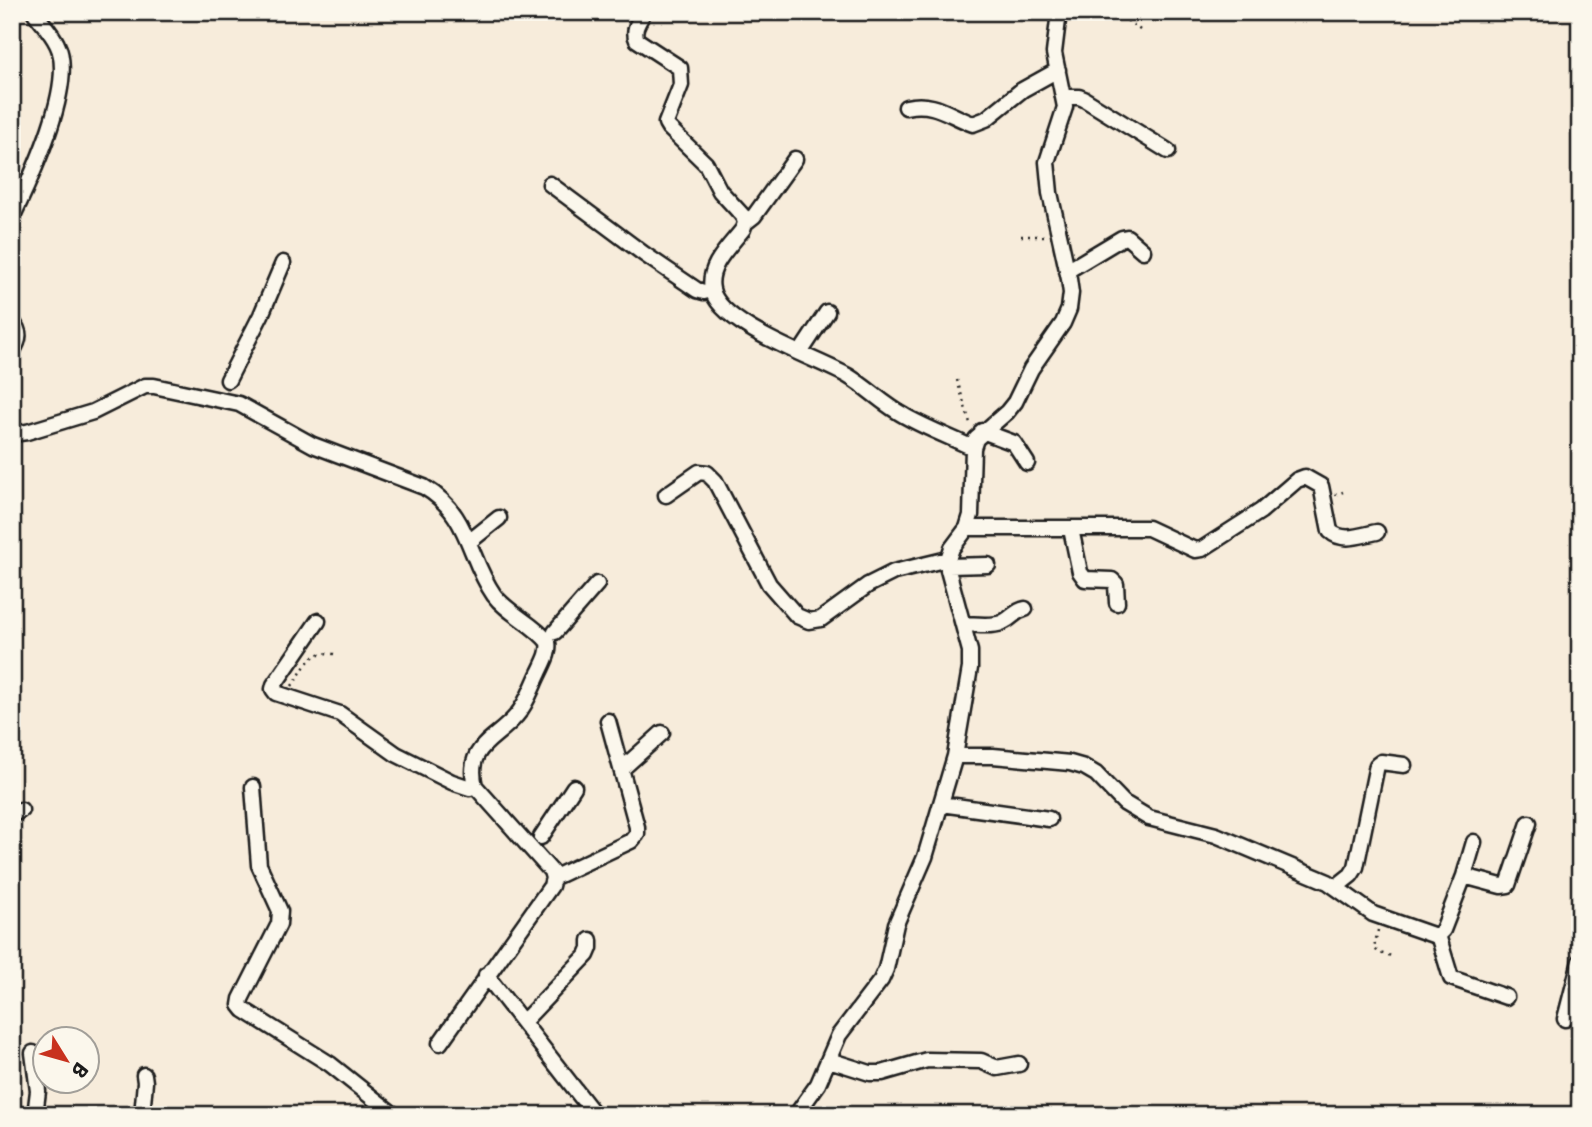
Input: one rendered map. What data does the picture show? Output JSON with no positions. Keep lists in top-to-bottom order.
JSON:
{
  "north": "bottom right"
}
